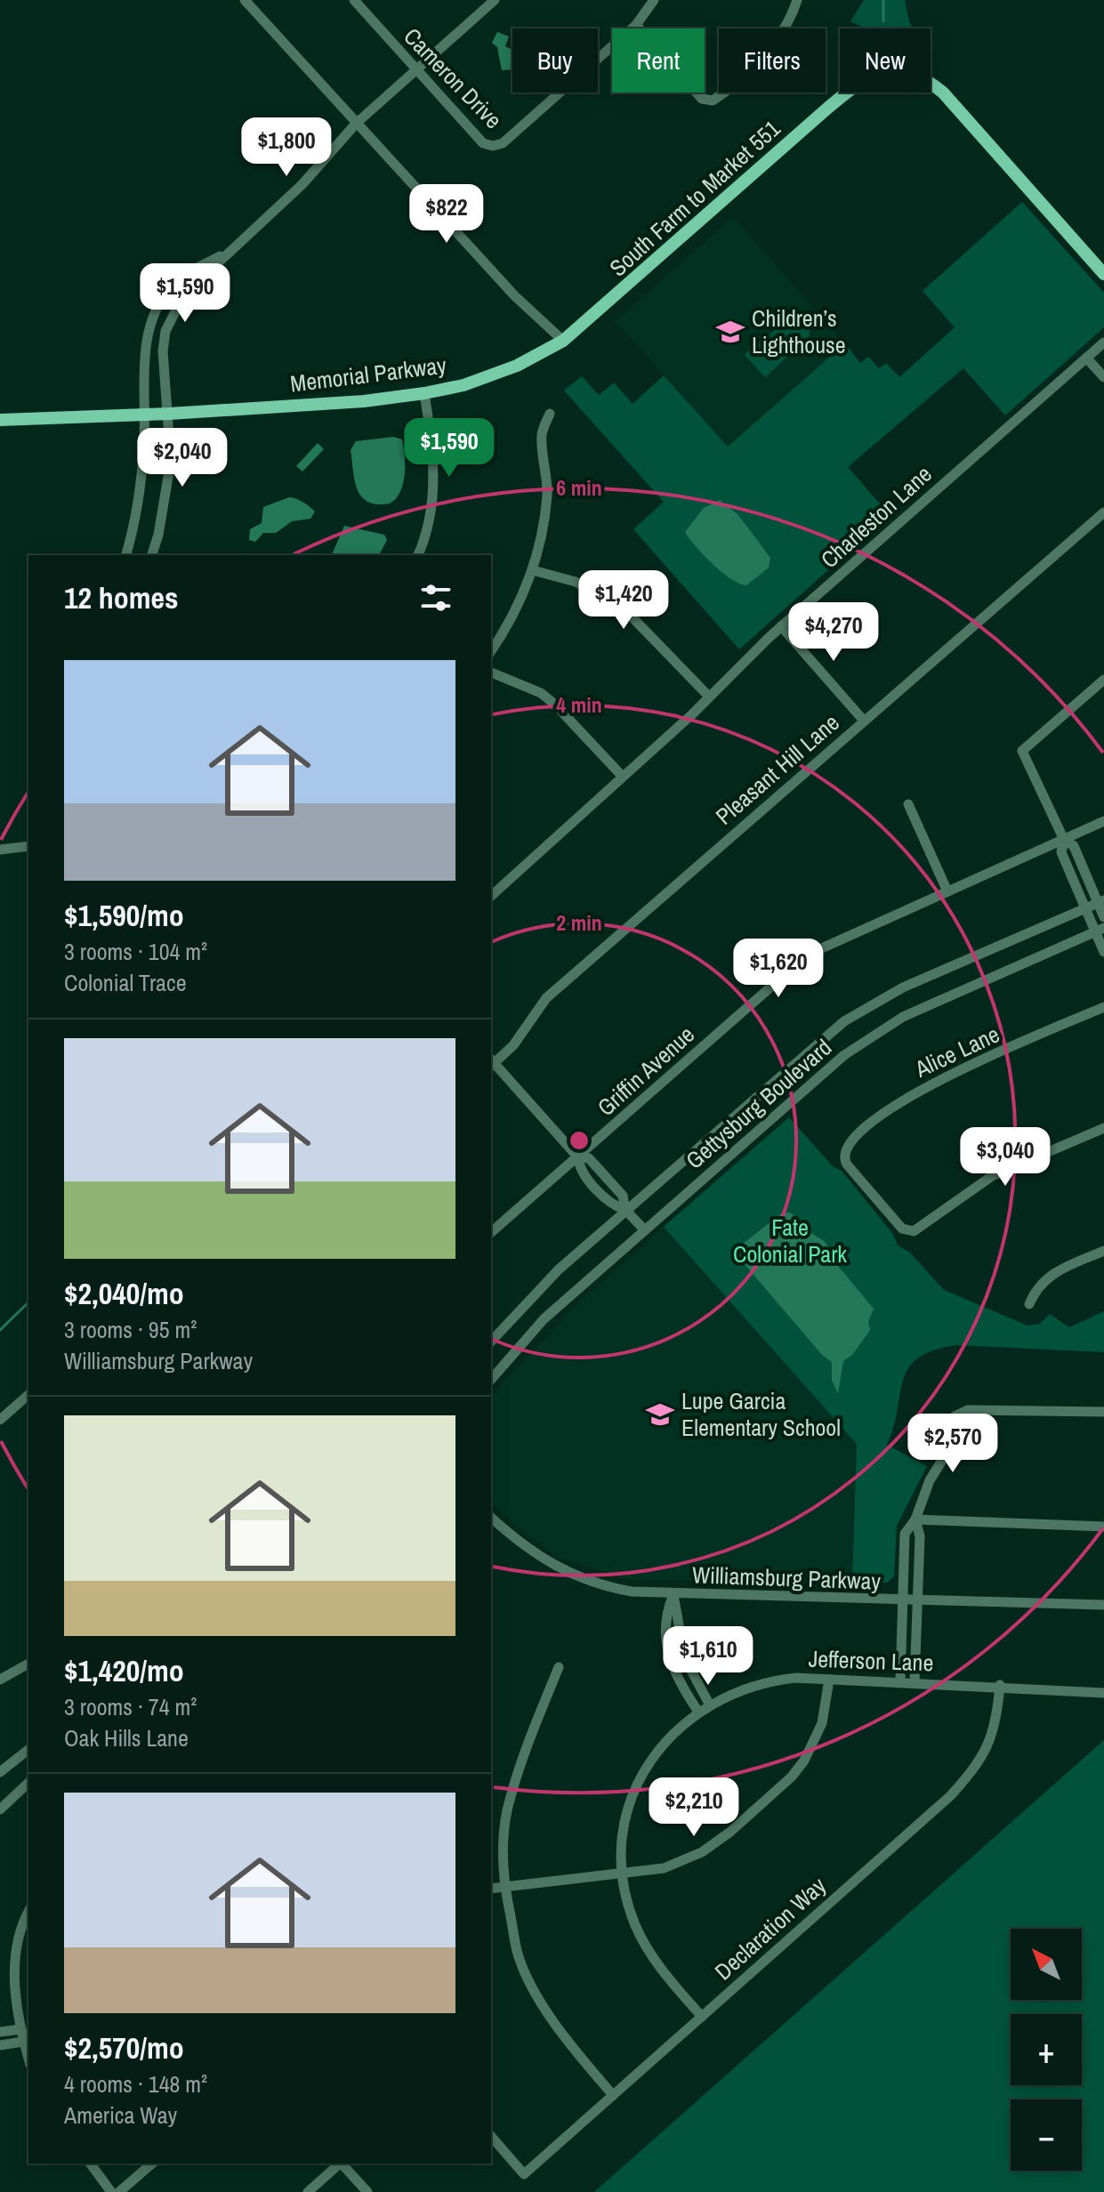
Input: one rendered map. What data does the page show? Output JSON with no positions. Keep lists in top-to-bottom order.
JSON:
{
  "streets": {
    "main road": ["South Farm to Market 551", "Memorial Parkway"],
    "street": [
      "Cameron Drive",
      "Charleston Lane",
      "Pleasant Hill Lane",
      "Alice Lane",
      "Griffin Avenue",
      "Gettysburg Boulevard",
      "Williamsburg Parkway",
      "Jefferson Lane",
      "Declaration Way"
    ]
  },
  "crossings": [
    ["South Farm to Market 551", "Memorial Parkway"],
    ["Jefferson Lane", "Declaration Way"]
  ],
  "parks": ["Fate Colonial Park"],
  "places": {
    "school or university": ["Children’s Lighthouse", "Lupe Garcia Elementary School"]
  },
  "north": "top left",
  "page": {
    "chip": [
      "Buy",
      "Rent",
      "Filters",
      "New"
    ],
    "price": [
      "$1,800",
      "$822",
      "$1,590",
      "$1,590",
      "$2,040",
      "$1,420",
      "$4,270",
      "$1,620",
      "$3,040",
      "$2,570",
      "$1,610",
      "$2,210"
    ],
    "heading": "12 homes",
    "list": [
      {
        "name": "$1,590/mo",
        "note": "3 rooms · 104 m² · Colonial Trace"
      },
      {
        "name": "$2,040/mo",
        "note": "3 rooms · 95 m² · Williamsburg Parkway"
      },
      {
        "name": "$1,420/mo",
        "note": "3 rooms · 74 m² · Oak Hills Lane"
      },
      {
        "name": "$2,570/mo",
        "note": "4 rooms · 148 m² · America Way"
      }
    ],
    "map_buttons": ["+", "−"]
  },
  "rings": ["6 min", "4 min", "2 min"]
}
